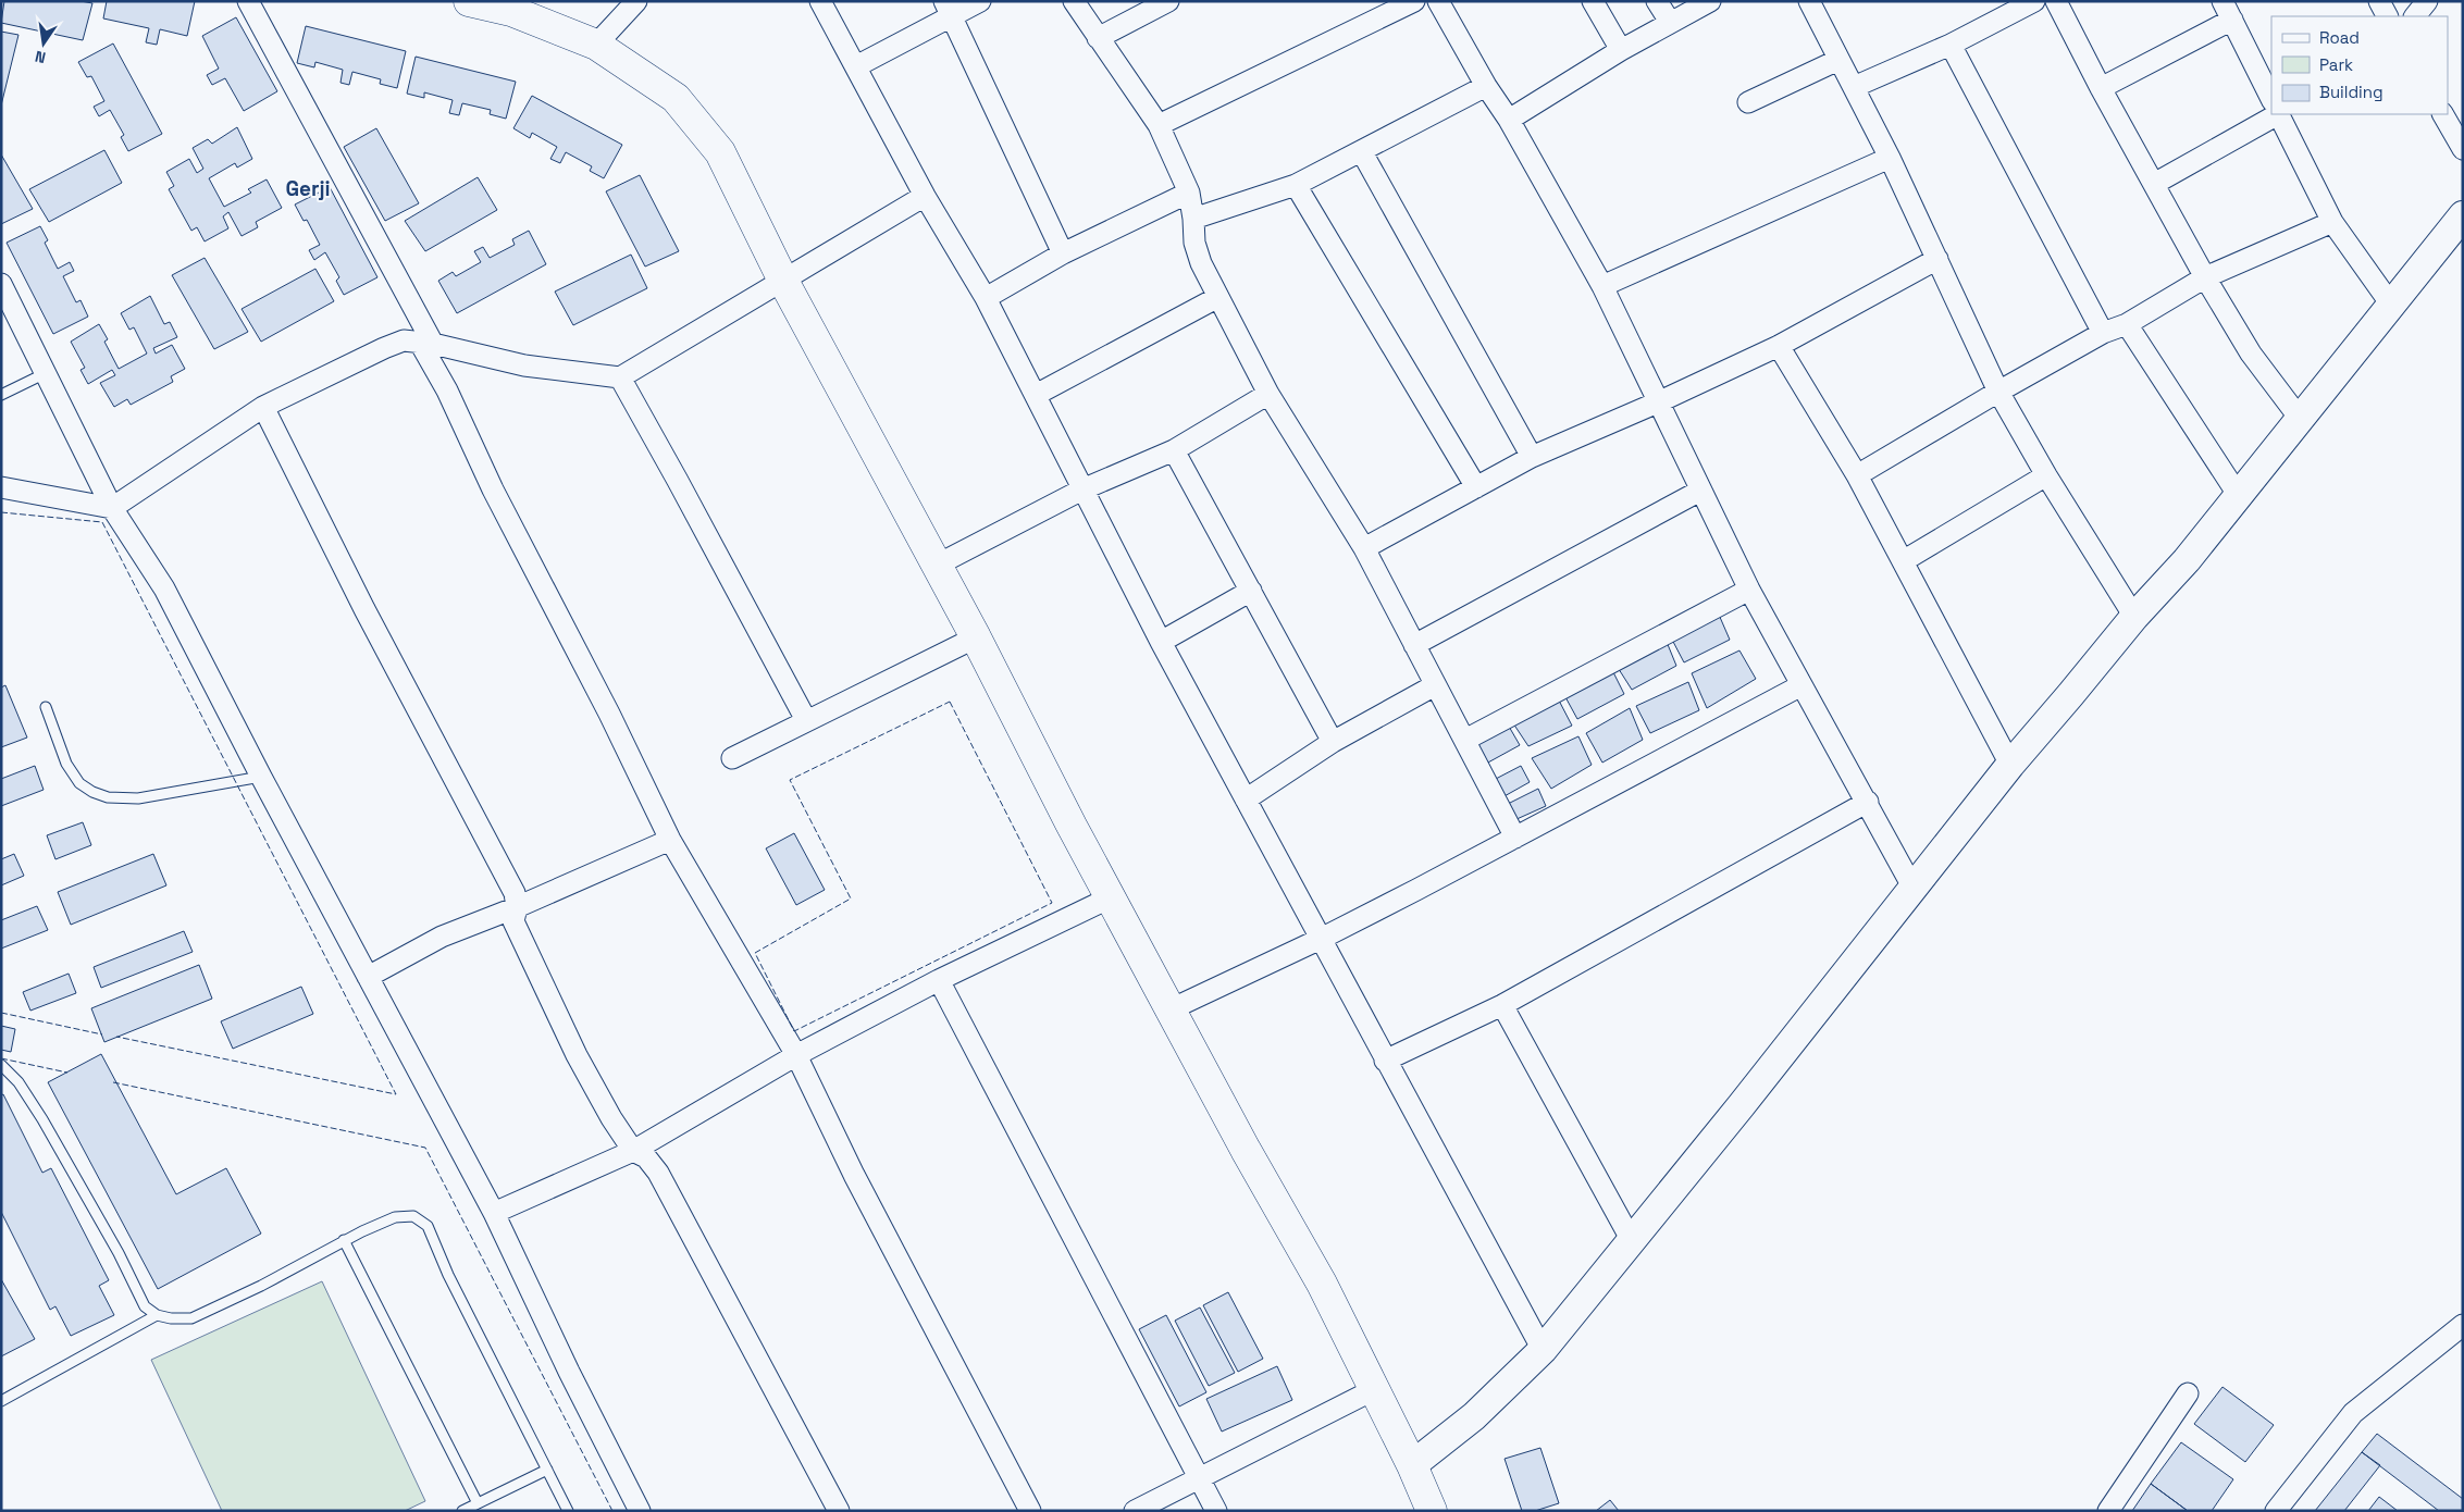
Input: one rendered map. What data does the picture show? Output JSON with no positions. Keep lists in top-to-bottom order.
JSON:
{
  "districts": ["Gerji"],
  "legend": ["Road", "Park", "Building"],
  "north": "bottom"
}
